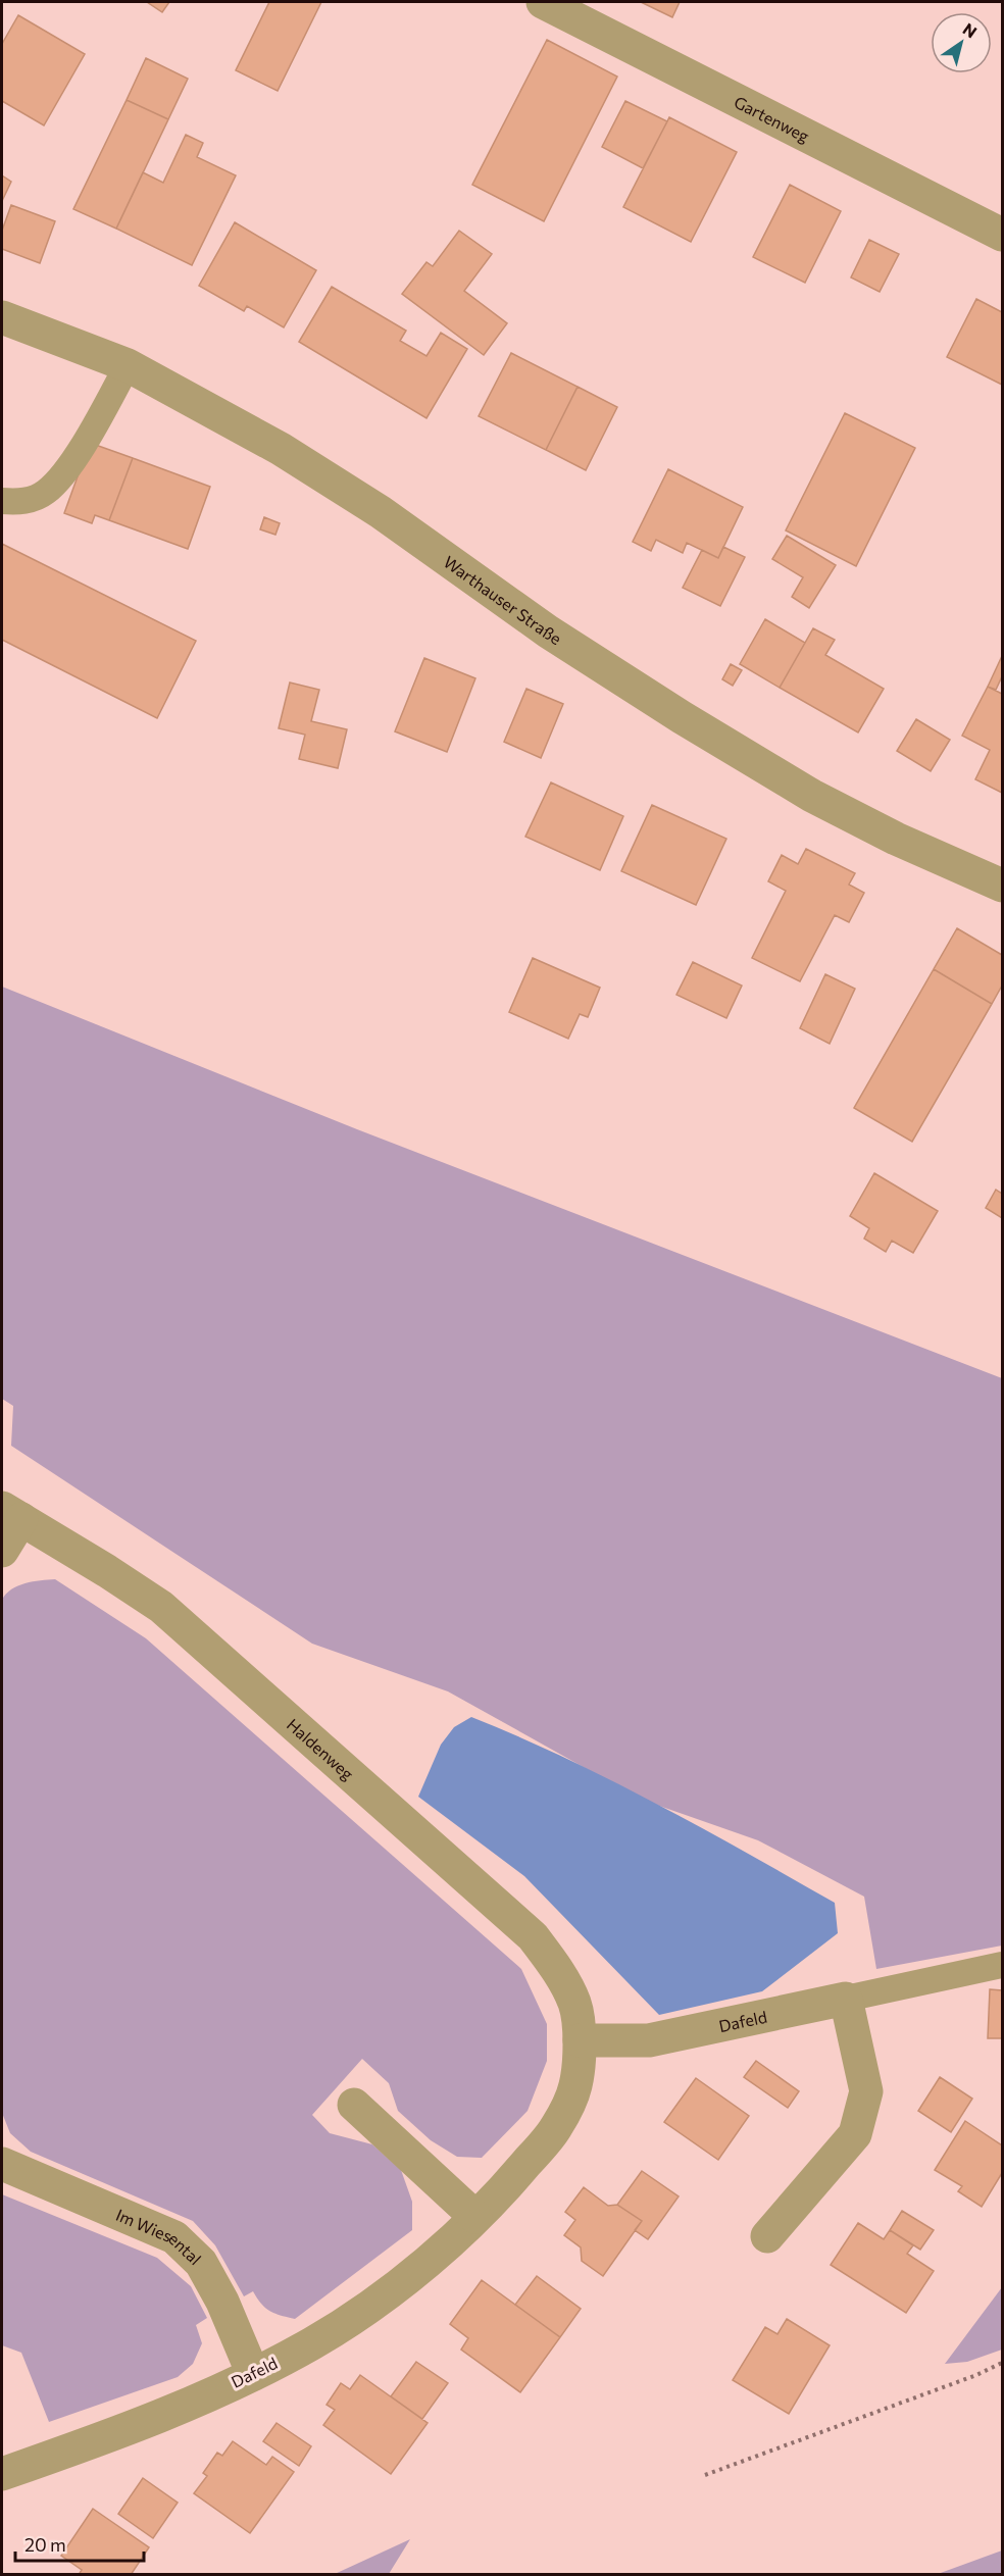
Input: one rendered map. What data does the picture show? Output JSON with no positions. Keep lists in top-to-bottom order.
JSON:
{
  "streets": {
    "street": [
      "Gartenweg",
      "Warthauser Straße",
      "Haldenweg",
      "Dafeld",
      "Im Wiesental"
    ]
  },
  "crossings": [
    ["Haldenweg", "Dafeld"],
    ["Dafeld", "Im Wiesental"]
  ],
  "scale_bar": "20 m",
  "north": "top right"
}
